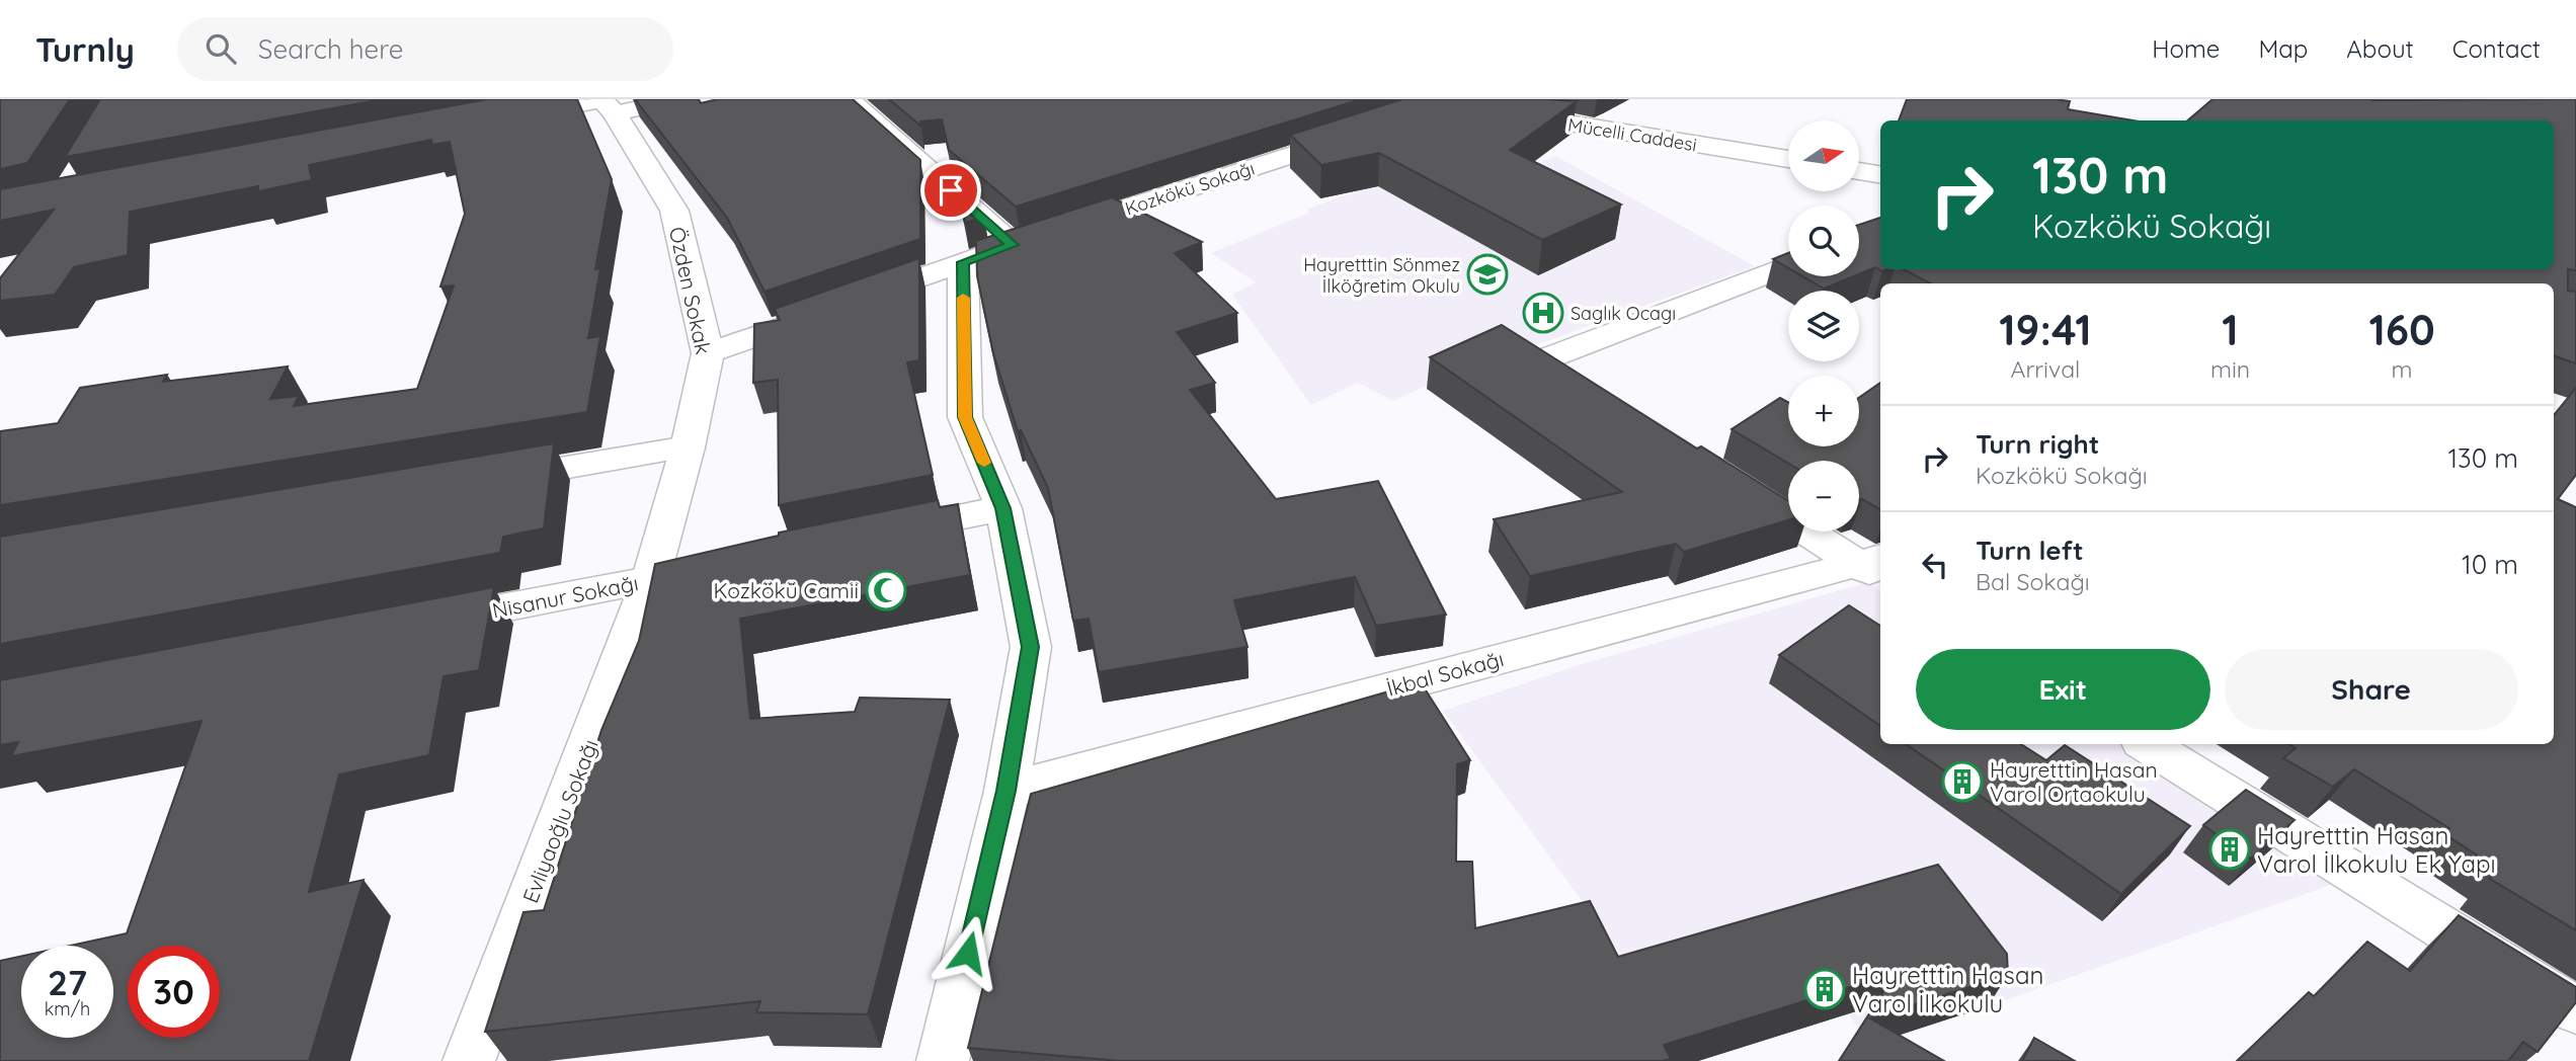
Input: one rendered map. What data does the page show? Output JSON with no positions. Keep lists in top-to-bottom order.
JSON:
{
  "streets": {
    "street": [
      "Mücelli Caddesi",
      "Kozkökü Sokağı",
      "Özden Sokak",
      "Nisanur Sokağı",
      "İkbal Sokağı",
      "Evliyaoğlu Sokağı"
    ]
  },
  "crossings": [
    ["Kozkökü Sokağı", "Özden Sokak"],
    ["Özden Sokak", "Nisanur Sokağı"],
    ["Özden Sokak", "Evliyaoğlu Sokağı"],
    ["Nisanur Sokağı", "Evliyaoğlu Sokağı"]
  ],
  "places": {
    "school or university": ["Hayretttin Sönmez İlköğretim Okulu"],
    "hospital": ["Saglık Ocagı"],
    "mosque": ["Kozkökü Camii"],
    "building": ["Hayretttin Hasan Varol Ortaokulu", "Hayretttin Hasan Varol İlkokulu Ek Yapı", "Hayretttin Hasan Varol İlkokulu"]
  },
  "north": "right",
  "page": {
    "header": "Turnly",
    "search": "Search here",
    "nav": [
      "Home",
      "Map",
      "About",
      "Contact"
    ],
    "map_buttons": ["+", "−"],
    "turn": ["130 m", "Kozkökü Sokağı"],
    "eta": [
      "19:41",
      "Arrival",
      "1",
      "min",
      "160",
      "m"
    ],
    "list": [
      {
        "name": "Turn right",
        "note": "Kozkökü Sokağı",
        "value": "130 m"
      },
      {
        "name": "Turn left",
        "note": "Bal Sokağı",
        "value": "10 m"
      }
    ],
    "buttons": ["Exit", "Share"],
    "speed": "27 km/h",
    "limit": "30"
  }
}
